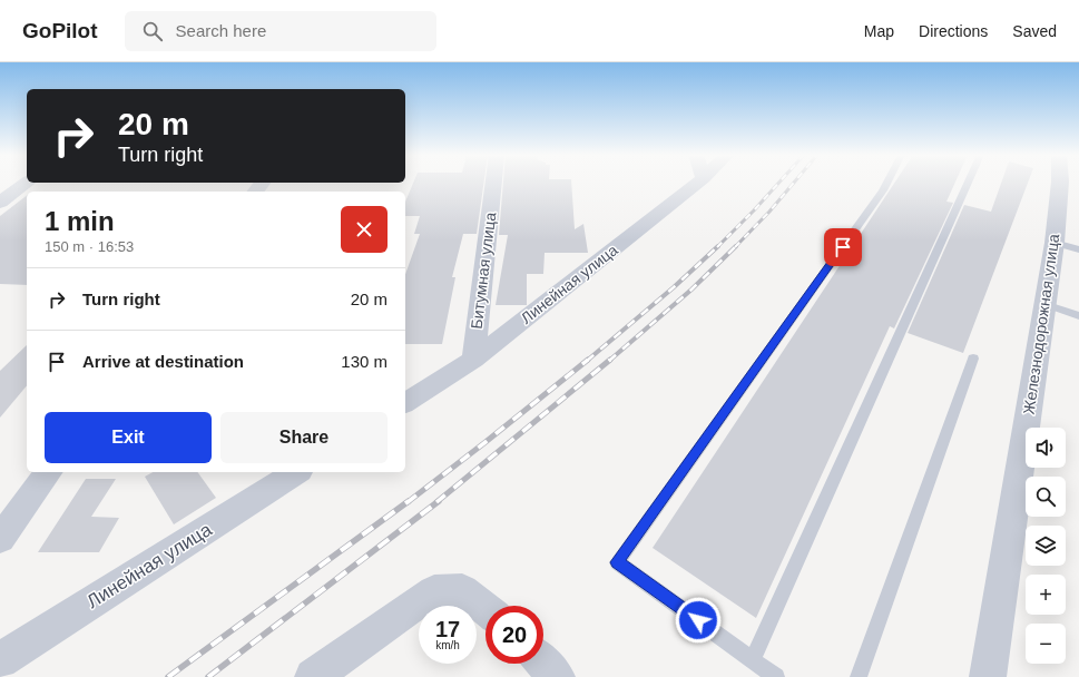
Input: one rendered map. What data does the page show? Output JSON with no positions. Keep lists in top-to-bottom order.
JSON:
{
  "streets": {
    "street": ["Битумная улица", "Линейная улица", "Железнодорожная улица"]
  },
  "crossings": [
    ["Битумная улица", "Линейная улица"]
  ],
  "page": {
    "header": "GoPilot",
    "search": "Search here",
    "nav": ["Map", "Directions", "Saved"],
    "turn": ["20 m", "Turn right"],
    "heading": ["1 min", "150 m · 16:53"],
    "list": [
      {
        "name": "Turn right",
        "value": "20 m"
      },
      {
        "name": "Arrive at destination",
        "value": "130 m"
      }
    ],
    "buttons": ["Exit", "Share"],
    "map_buttons": ["+", "−"],
    "speed": "17 km/h",
    "limit": "20"
  }
}
